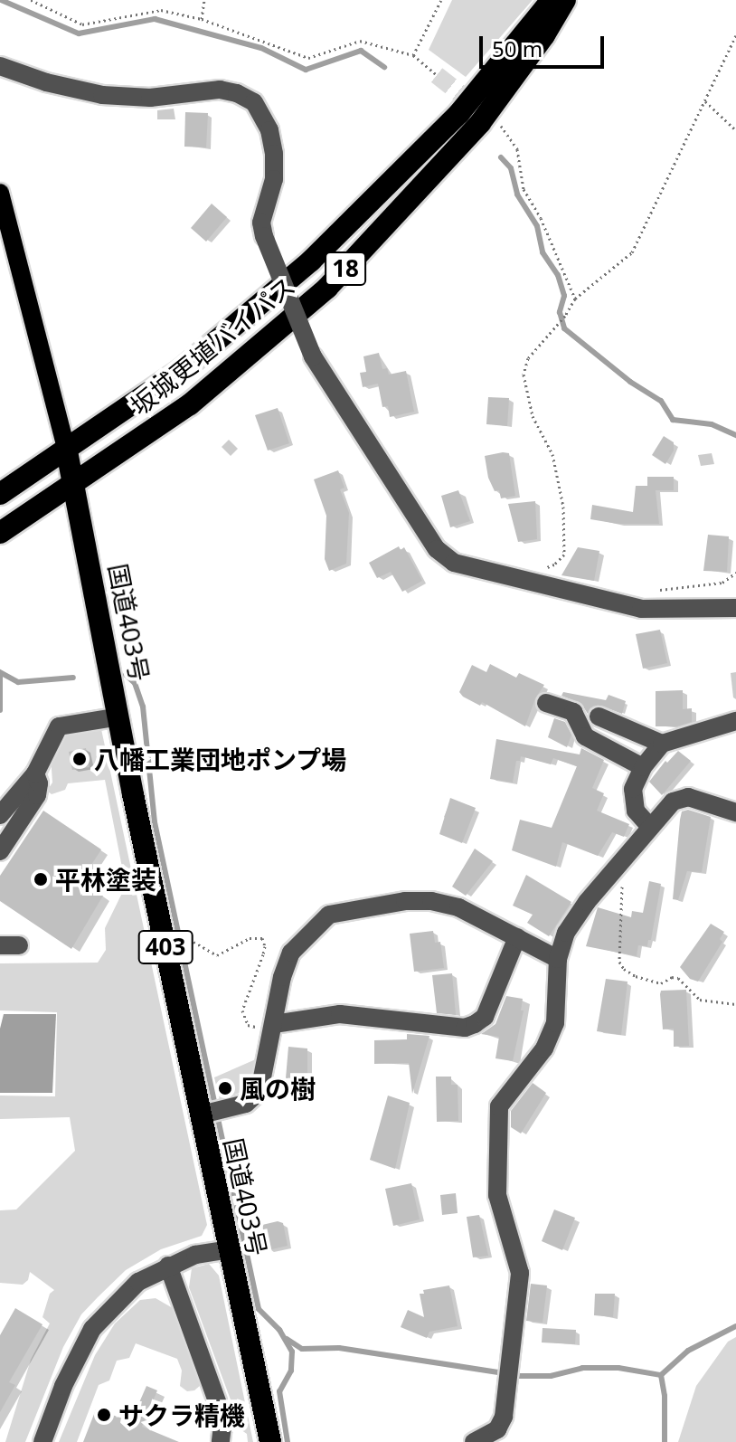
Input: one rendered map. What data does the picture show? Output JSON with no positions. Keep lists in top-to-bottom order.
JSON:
{
  "streets": {
    "highway": [
      "18",
      "坂城更埴バイパス",
      "国道403号",
      "403"
    ]
  },
  "crossings": [
    ["坂城更埴バイパス", "国道403号"]
  ],
  "places": [
    "八幡工業団地ポンプ場",
    "平林塗装",
    "風の樹",
    "サクラ精機"
  ],
  "scale_bar": "50 m"
}
